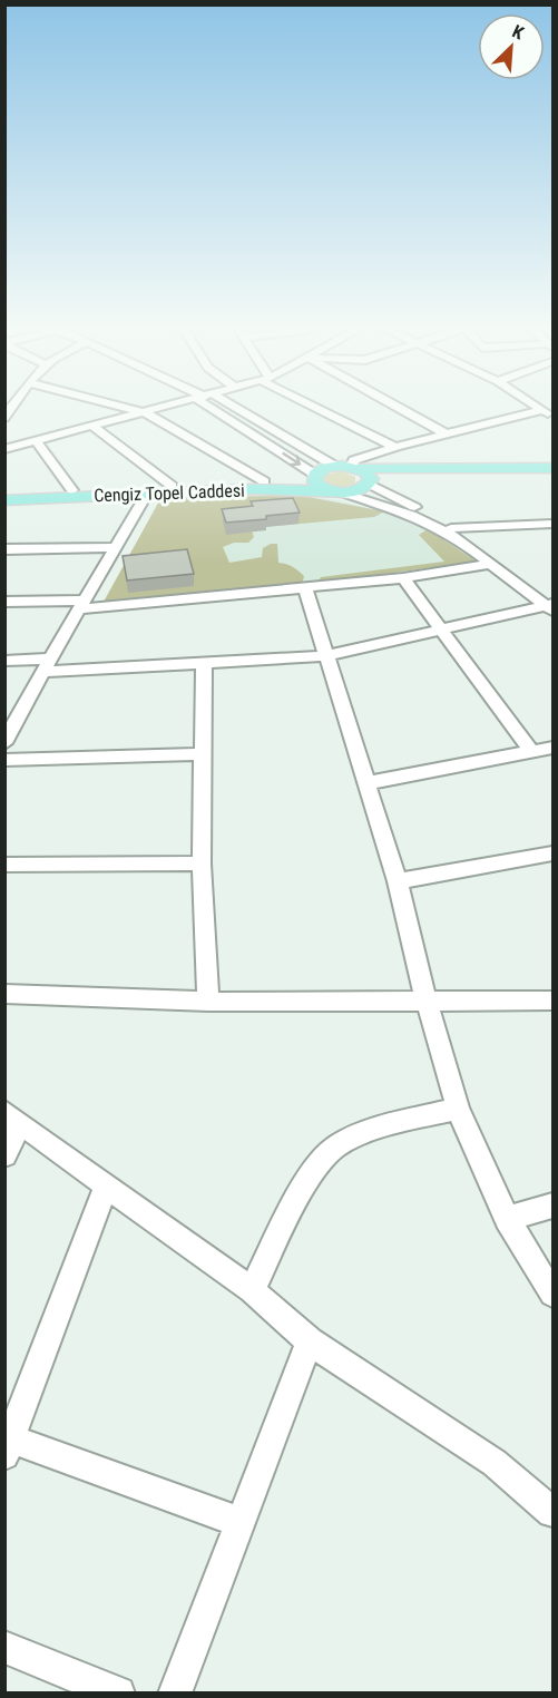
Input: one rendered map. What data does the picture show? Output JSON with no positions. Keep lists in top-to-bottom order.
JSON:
{
  "streets": {
    "main road": ["Cengiz Topel Caddesi"]
  },
  "north": "top right"
}
